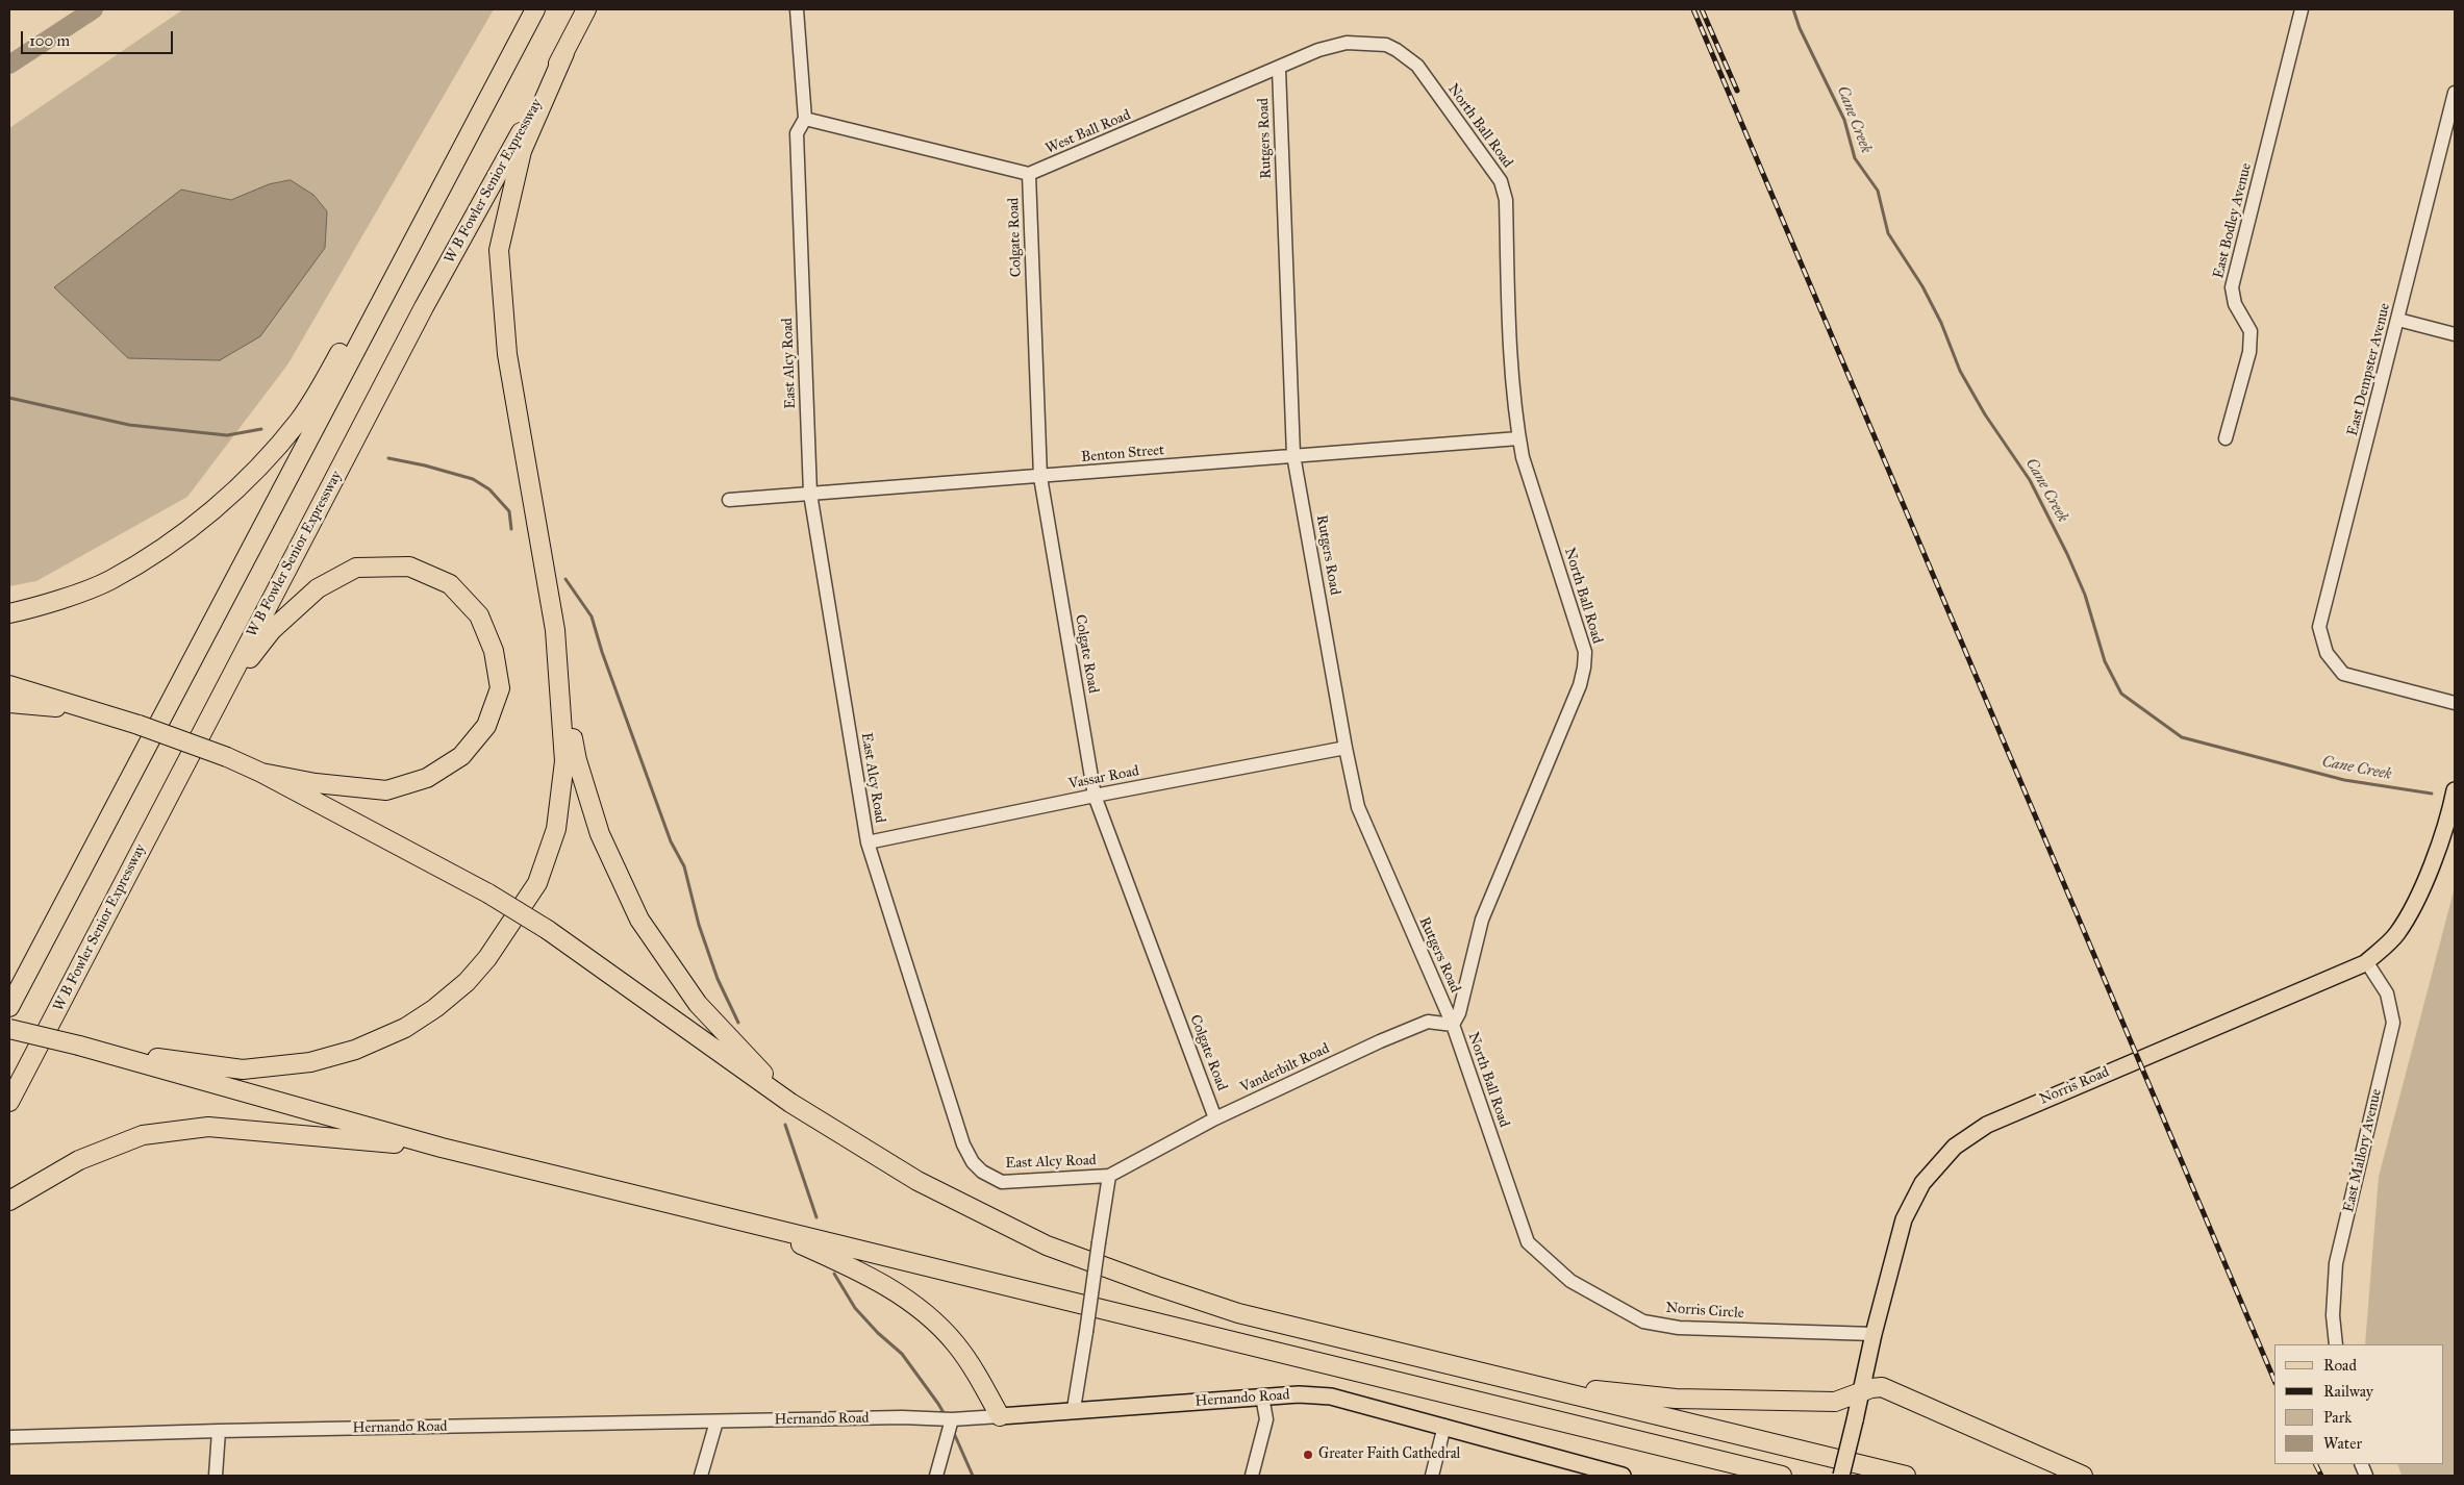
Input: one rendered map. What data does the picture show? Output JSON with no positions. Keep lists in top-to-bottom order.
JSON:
{
  "streets": {
    "highway": ["W B Fowler Senior Expressway"],
    "main road": ["Norris Road", "Hernando Road"],
    "street": [
      "North Ball Road",
      "West Ball Road",
      "Rutgers Road",
      "East Bodley Avenue",
      "Colgate Road",
      "East Alcy Road",
      "East Dempster Avenue",
      "Benton Street",
      "Vassar Road",
      "Vanderbilt Road",
      "East Mallory Avenue",
      "Norris Circle"
    ]
  },
  "crossings": [
    ["North Ball Road", "West Ball Road"],
    ["North Ball Road", "Rutgers Road"],
    ["North Ball Road", "Benton Street"],
    ["North Ball Road", "Vanderbilt Road"],
    ["North Ball Road", "Norris Circle"],
    ["West Ball Road", "Rutgers Road"],
    ["West Ball Road", "Colgate Road"],
    ["Rutgers Road", "Benton Street"],
    ["Rutgers Road", "Vassar Road"],
    ["Rutgers Road", "Vanderbilt Road"],
    ["Colgate Road", "Benton Street"],
    ["Colgate Road", "Vassar Road"],
    ["Colgate Road", "Vanderbilt Road"],
    ["East Alcy Road", "Benton Street"],
    ["East Alcy Road", "Vassar Road"],
    ["East Alcy Road", "Vanderbilt Road"],
    ["East Alcy Road", "Hernando Road"],
    ["Norris Road", "East Mallory Avenue"],
    ["Norris Road", "Norris Circle"]
  ],
  "water": ["Cane Creek"],
  "places": ["Greater Faith Cathedral"],
  "legend": [
    "Road",
    "Railway",
    "Park",
    "Water"
  ],
  "scale_bar": "100 m"
}
